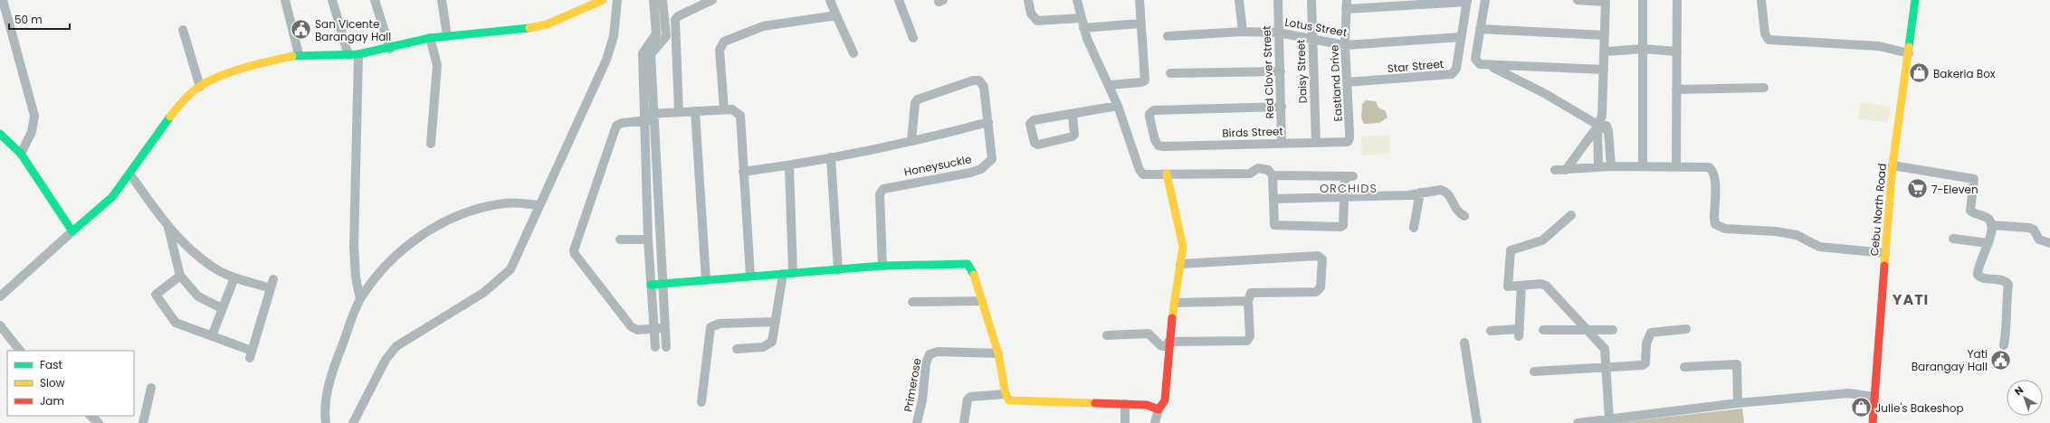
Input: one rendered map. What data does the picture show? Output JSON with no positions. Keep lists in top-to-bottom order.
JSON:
{
  "streets": {
    "street": [
      "Lotus Street",
      "Star Street",
      "Daisy Street",
      "Red Clover Street",
      "Eastland Drive",
      "Birds Street",
      "Honeysuckle",
      "Cebu North Road",
      "Primerose"
    ]
  },
  "crossings": [
    ["Lotus Street", "Star Street"],
    ["Lotus Street", "Daisy Street"],
    ["Lotus Street", "Red Clover Street"],
    ["Lotus Street", "Eastland Drive"],
    ["Star Street", "Eastland Drive"],
    ["Daisy Street", "Birds Street"],
    ["Red Clover Street", "Birds Street"],
    ["Eastland Drive", "Birds Street"]
  ],
  "districts": ["ORCHIDS", "YATI"],
  "places": {
    "public building": ["San Vicente Barangay Hall", "Yati Barangay Hall"],
    "shop": ["Bakeria Box", "Julie's Bakeshop"],
    "supermarket": ["7-Eleven"]
  },
  "legend": ["Fast", "Slow", "Jam"],
  "scale_bar": "50 m",
  "north": "top left"
}
